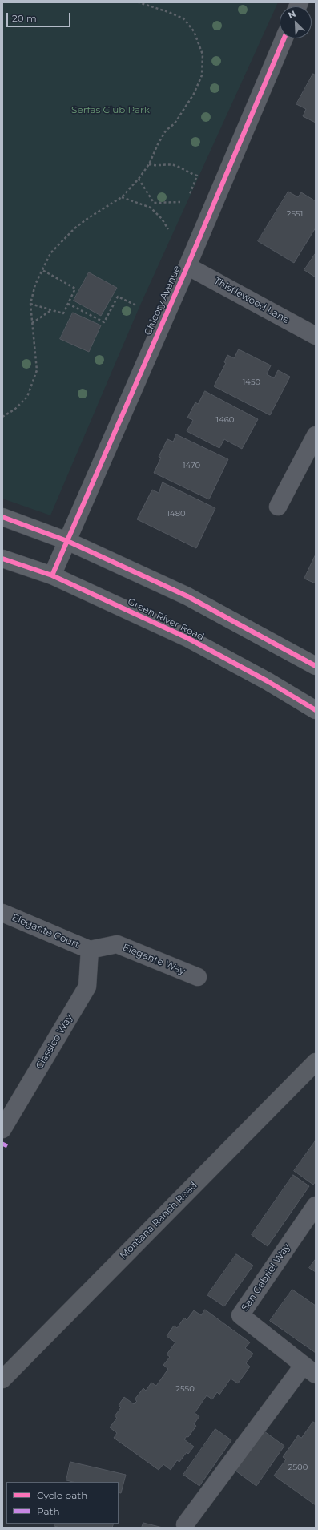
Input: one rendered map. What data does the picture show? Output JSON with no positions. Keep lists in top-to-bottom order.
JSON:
{
  "streets": {
    "main road": ["Green River Road"],
    "street": [
      "Chicory Avenue",
      "Thistlewood Lane",
      "Elegante Court",
      "Elegante Way",
      "Classico Way",
      "Montana Ranch Road",
      "San Gabriel Way"
    ]
  },
  "crossings": [
    ["Chicory Avenue", "Thistlewood Lane"],
    ["Chicory Avenue", "Green River Road"],
    ["Elegante Court", "Elegante Way"],
    ["Elegante Court", "Classico Way"],
    ["Elegante Way", "Classico Way"]
  ],
  "parks": ["Serfas Club Park"],
  "house_numbers": [
    "2551",
    "1450",
    "1460",
    "1470",
    "1480",
    "2550",
    "2500"
  ],
  "legend": ["Cycle path", "Path"],
  "scale_bar": "20 m",
  "north": "top left"
}
